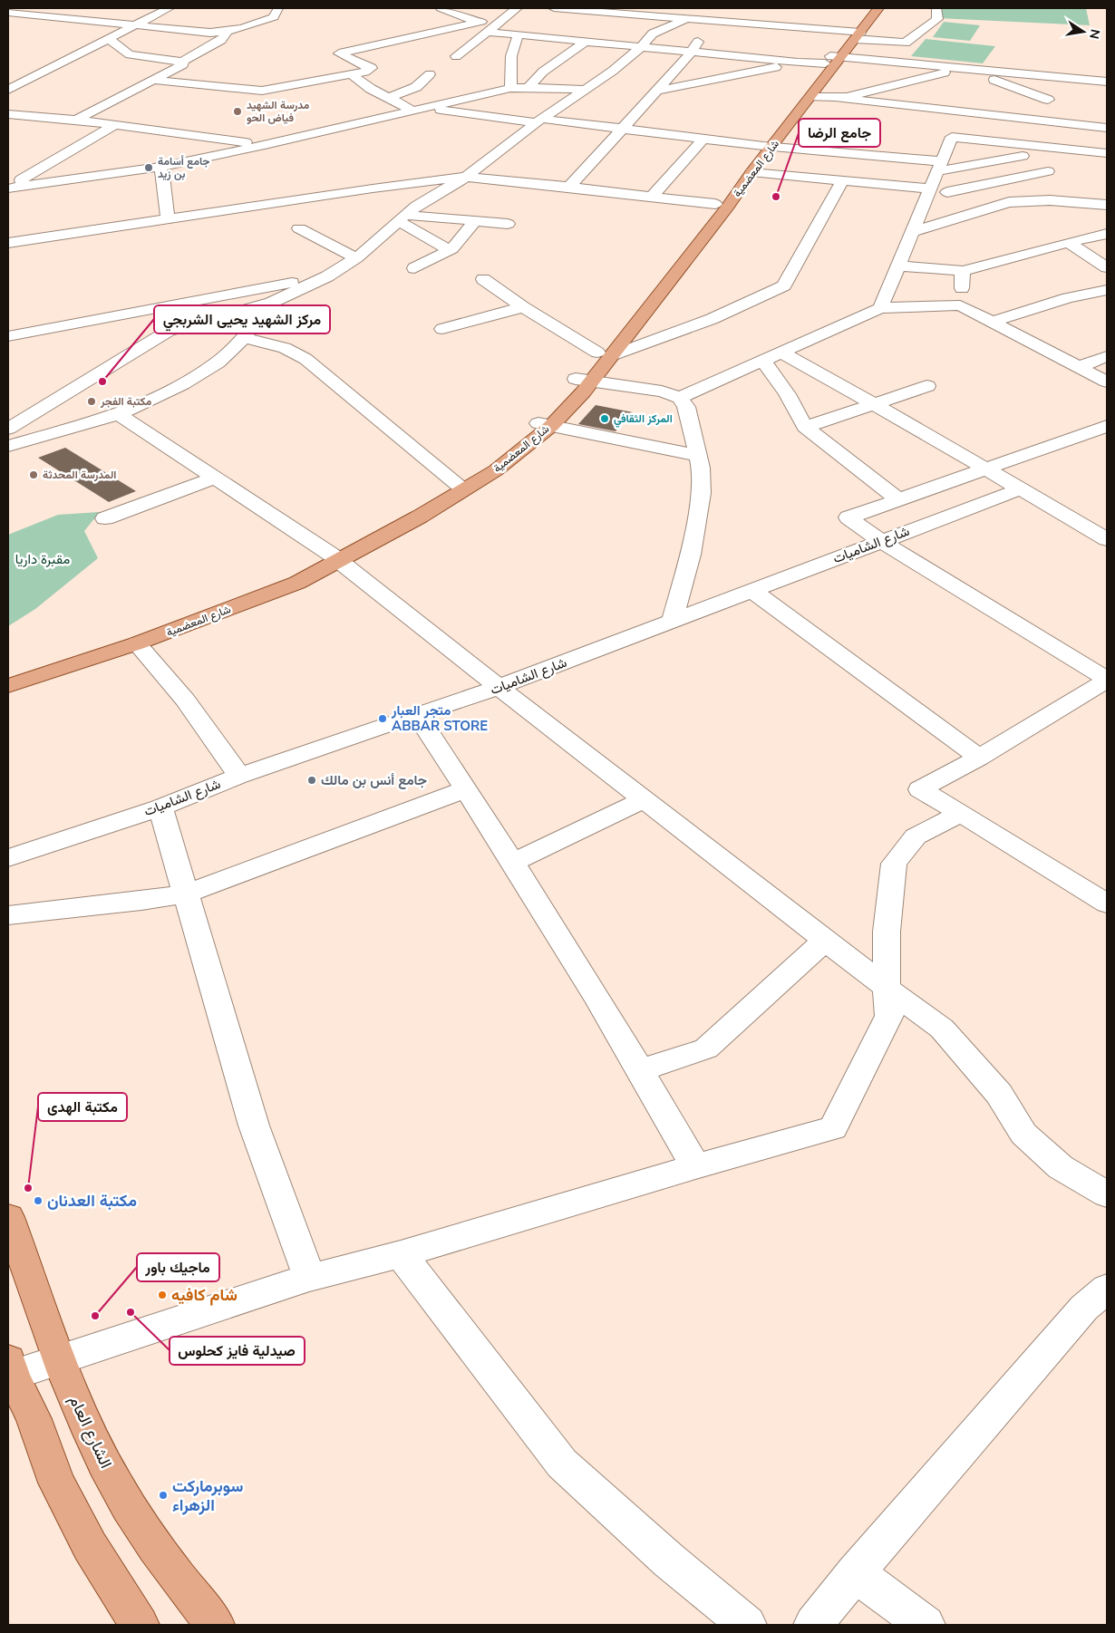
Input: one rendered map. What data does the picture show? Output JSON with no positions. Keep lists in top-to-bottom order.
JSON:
{
  "streets": {
    "main road": ["شارع المعضمية", "الشارع العام"],
    "street": ["شارع الشاميات"]
  },
  "parks": ["مقبرة داريا"],
  "places": [
    "مدرسة الشهيد فياض الحو",
    "جامع أسامة بن زيد",
    "جامع الرضا",
    "مركز الشهيد يحيى الشربجي",
    "مكتبة الفجر",
    "المركز الثقافي",
    "المدرسة المحدثة",
    "متجر العبار ABBAR STORE",
    "جامع أنس بن مالك",
    "مكتبة الهدى",
    "مكتبة العدنان",
    "شام كافيه",
    "صيدلية فايز كحلوس",
    "ماجيك باور",
    "سوبرماركت الزهراء"
  ],
  "north": "right"
}
